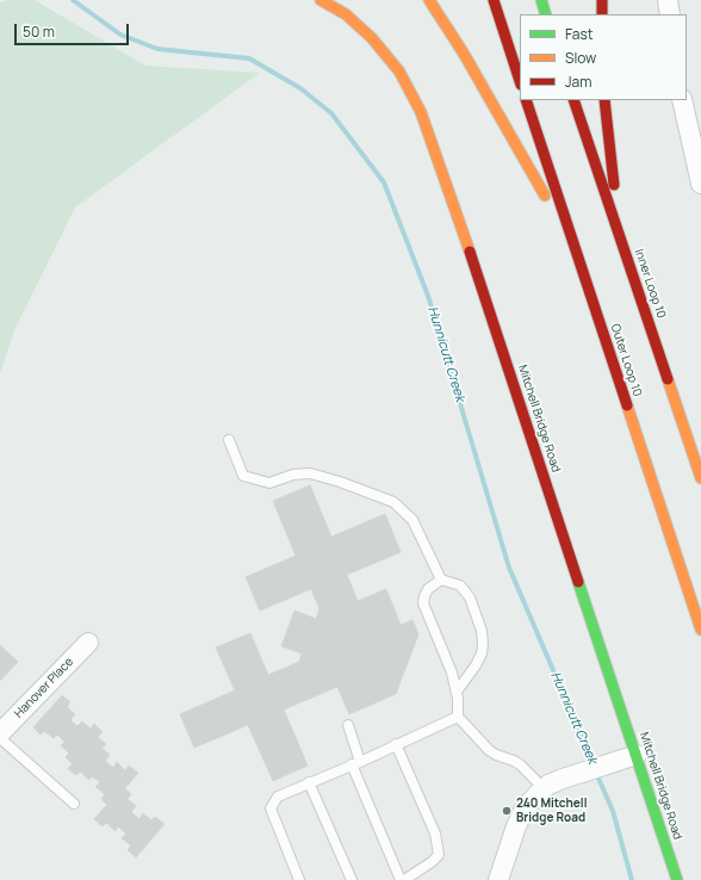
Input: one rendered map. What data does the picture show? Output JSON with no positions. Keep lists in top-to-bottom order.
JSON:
{
  "streets": {
    "main road": ["Inner Loop 10", "Outer Loop 10", "Mitchell Bridge Road"],
    "street": ["Hanover Place"]
  },
  "water": ["Hunnicutt Creek"],
  "places": ["240 Mitchell Bridge Road"],
  "legend": ["Fast", "Slow", "Jam"],
  "scale_bar": "50 m"
}
